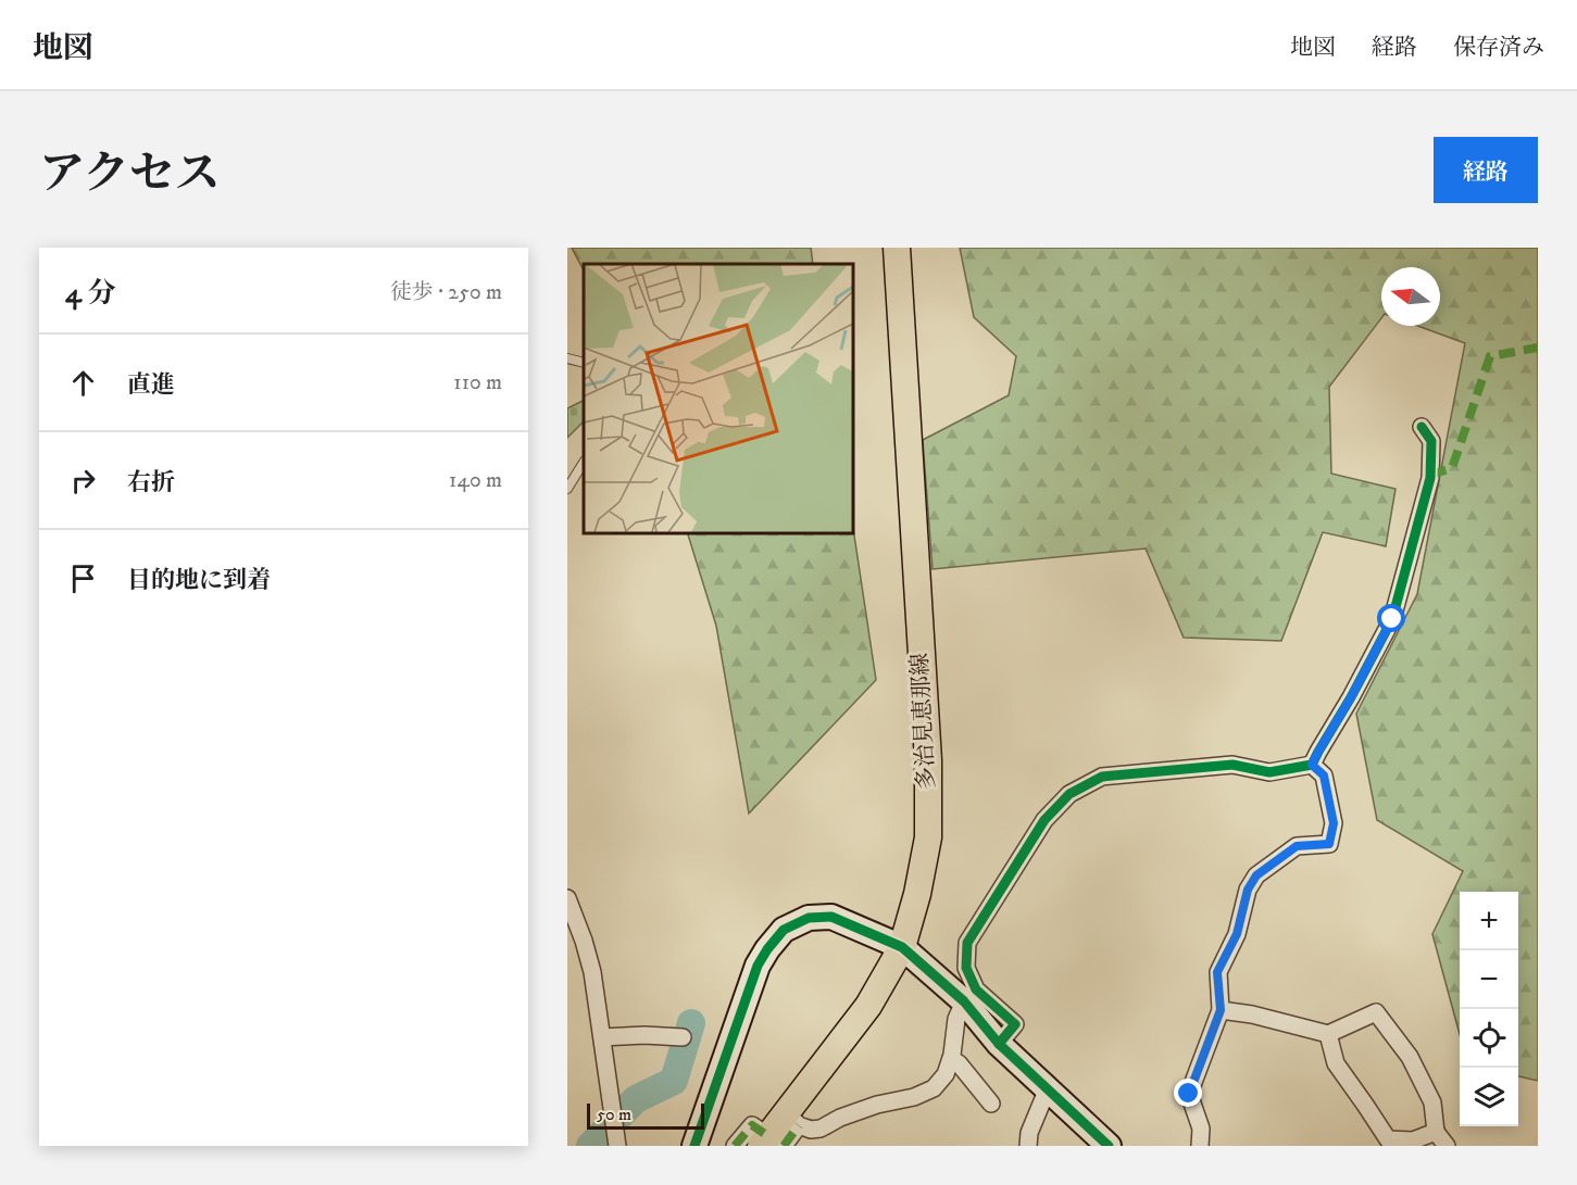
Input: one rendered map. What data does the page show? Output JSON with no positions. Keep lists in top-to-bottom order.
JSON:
{
  "streets": {
    "main road": ["多治見恵那線"]
  },
  "scale_bar": "50 m",
  "north": "left",
  "page": {
    "header": "地図",
    "nav": ["地図", "経路", "保存済み"],
    "title": "アクセス",
    "buttons": "経路",
    "heading": ["4 分", "徒歩 · 250 m"],
    "list": [
      ["直進", "110 m"],
      ["右折", "140 m"],
      "目的地に到着"
    ],
    "map_buttons": ["+", "−"],
    "scale": "50 m"
  }
}
